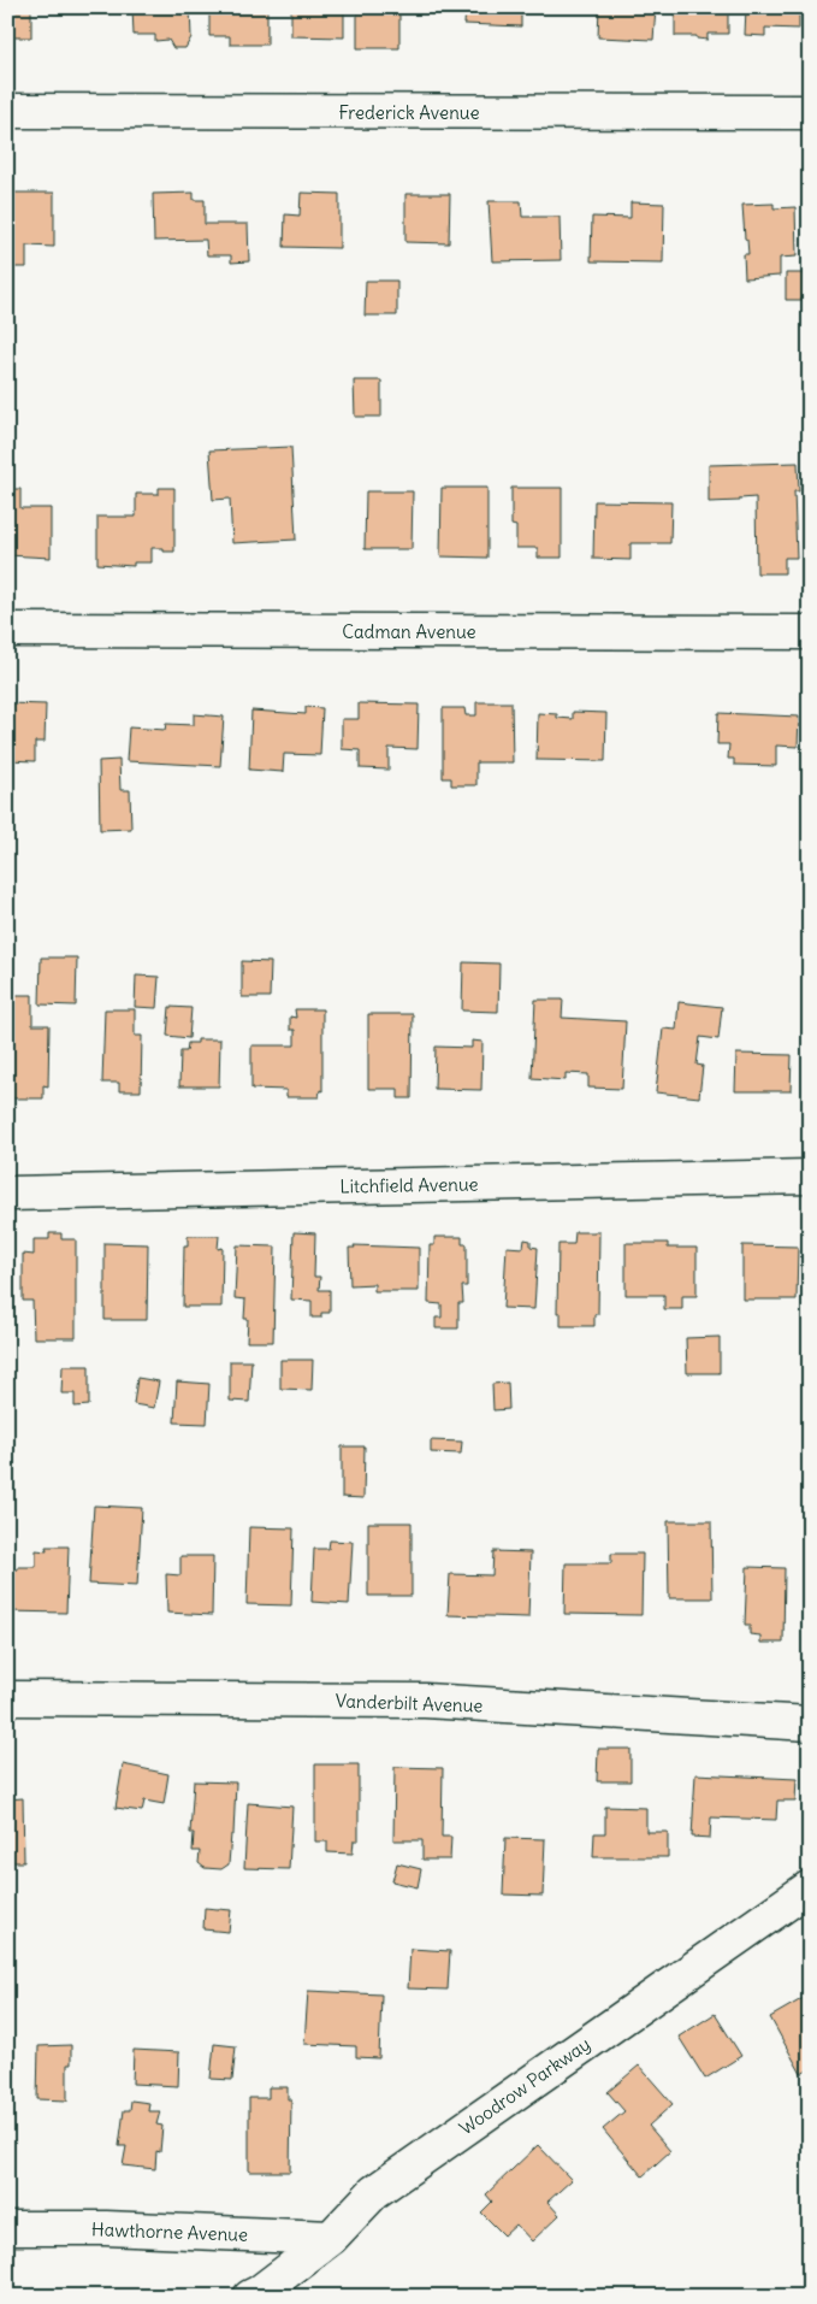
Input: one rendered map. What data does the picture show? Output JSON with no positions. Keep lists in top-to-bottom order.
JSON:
{
  "streets": {
    "street": [
      "Frederick Avenue",
      "Cadman Avenue",
      "Litchfield Avenue",
      "Vanderbilt Avenue",
      "Woodrow Parkway",
      "Hawthorne Avenue"
    ]
  },
  "crossings": [
    ["Woodrow Parkway", "Hawthorne Avenue"]
  ]
}
